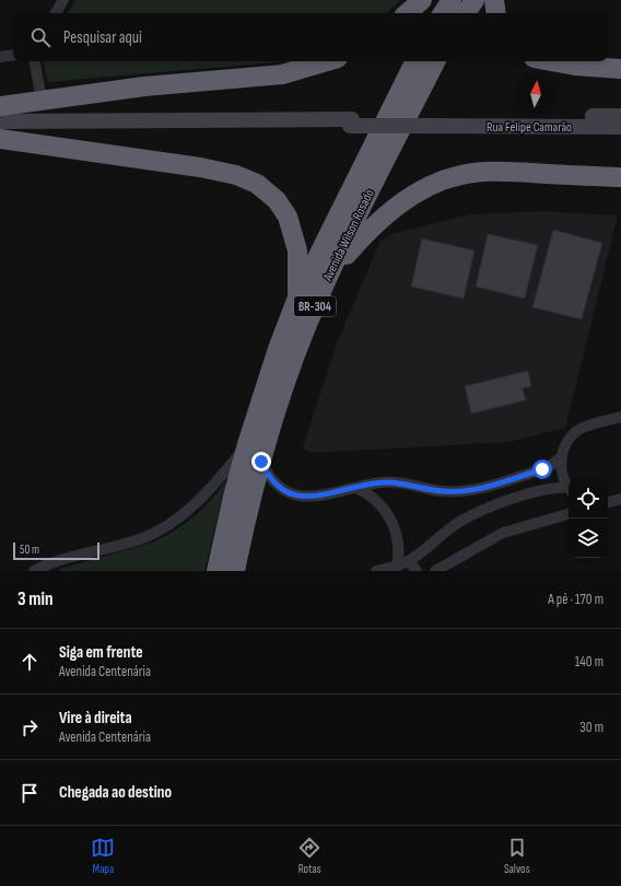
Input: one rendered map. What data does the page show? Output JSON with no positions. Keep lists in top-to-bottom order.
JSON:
{
  "streets": {
    "highway": ["Avenida Wilson Rosado", "BR-304"],
    "main road": ["Rua Felipe Camarão"]
  },
  "scale_bar": "50 m",
  "north": "top",
  "page": {
    "search": "Pesquisar aqui",
    "scale": "50 m",
    "heading": ["3 min", "A pé · 170 m"],
    "list": [
      ["Siga em frente", "Avenida Centenária", "140 m"],
      ["Vire à direita", "Avenida Centenária", "30 m"],
      "Chegada ao destino"
    ],
    "nav": ["Mapa", "Rotas", "Salvos"]
  }
}
